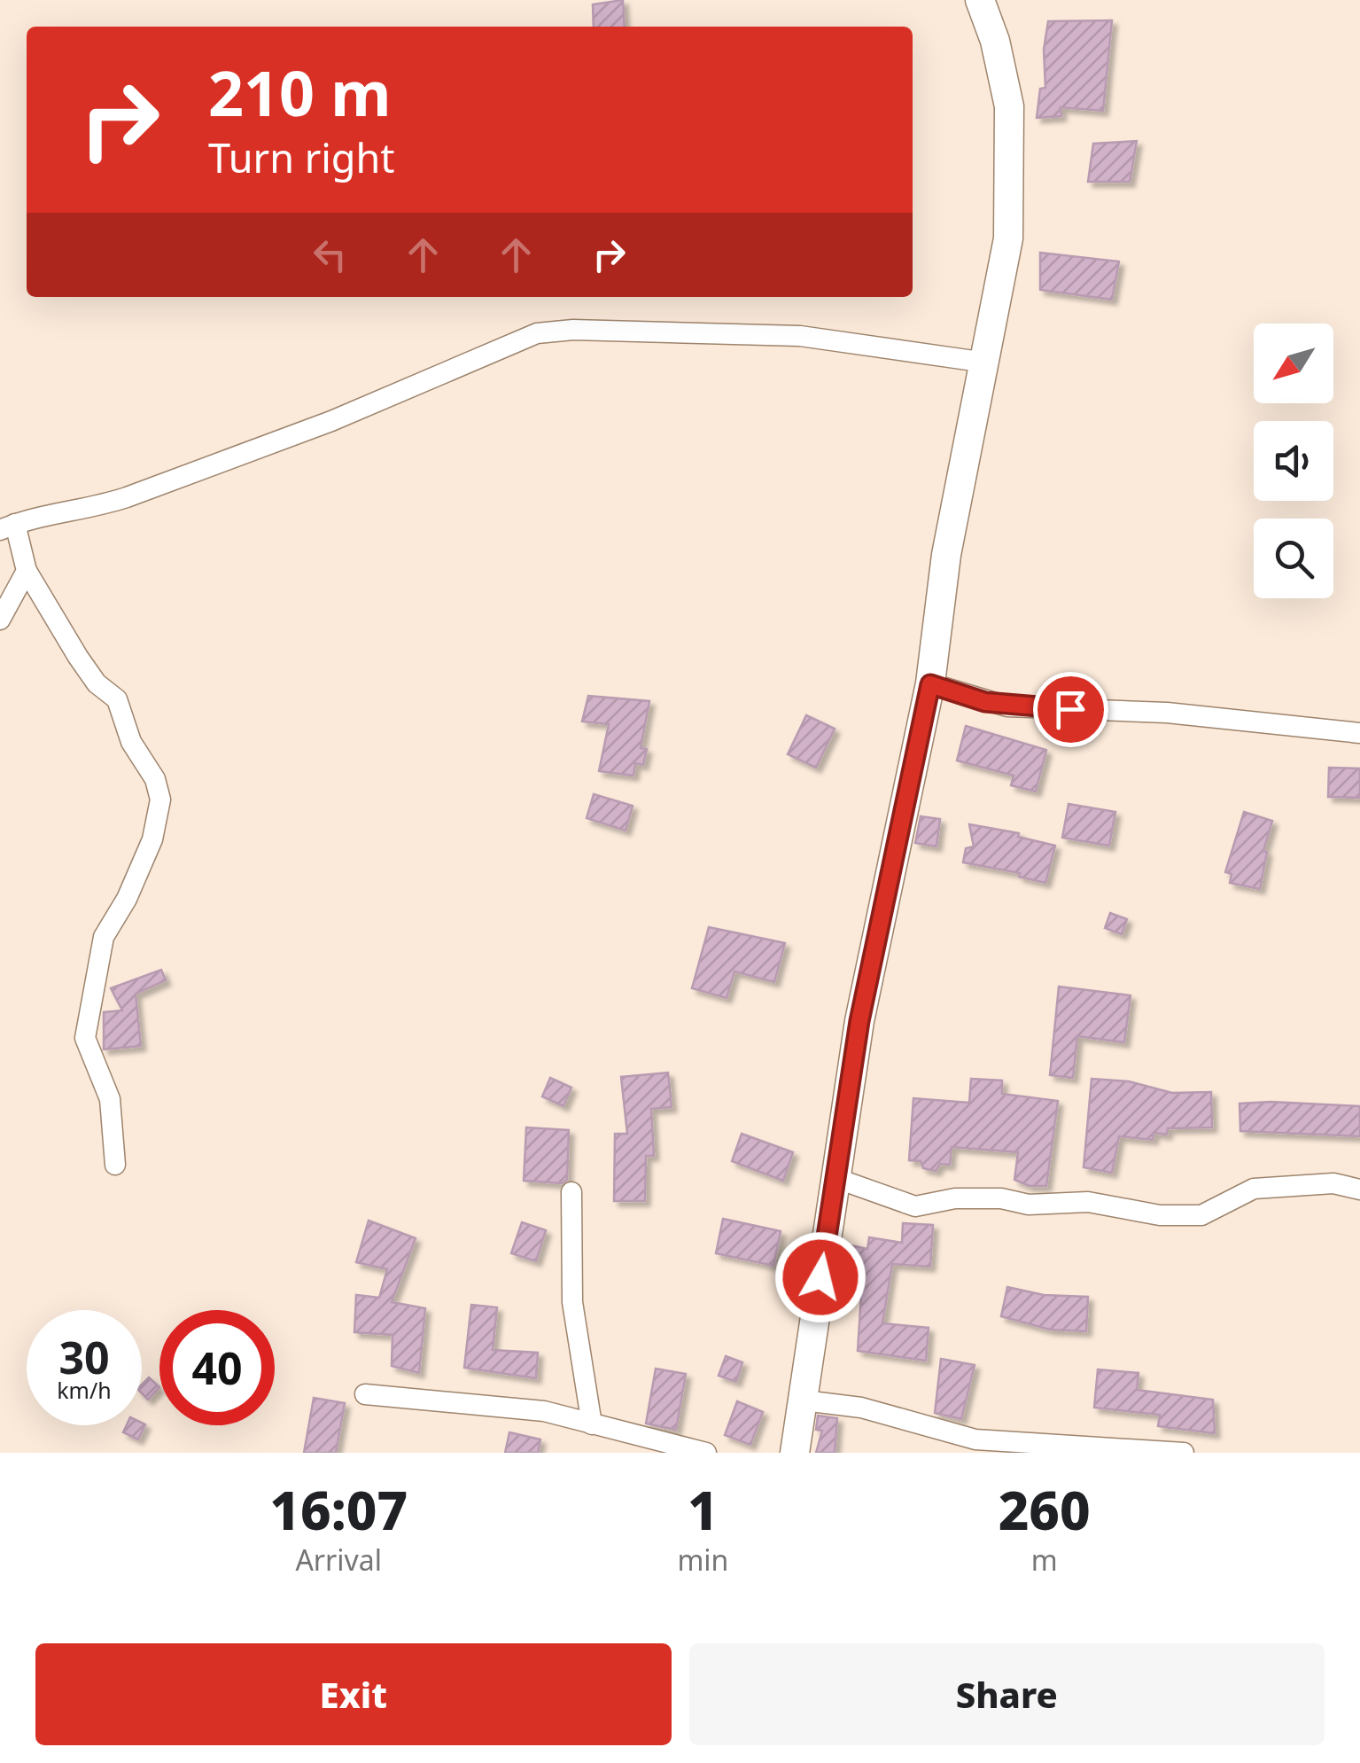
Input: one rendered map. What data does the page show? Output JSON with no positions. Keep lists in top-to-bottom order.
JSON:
{
  "north": "bottom left",
  "page": {
    "turn": ["210 m", "Turn right"],
    "speed": "30 km/h",
    "limit": "40",
    "eta": [
      "16:07",
      "Arrival",
      "1",
      "min",
      "260",
      "m"
    ],
    "buttons": ["Exit", "Share"]
  }
}
